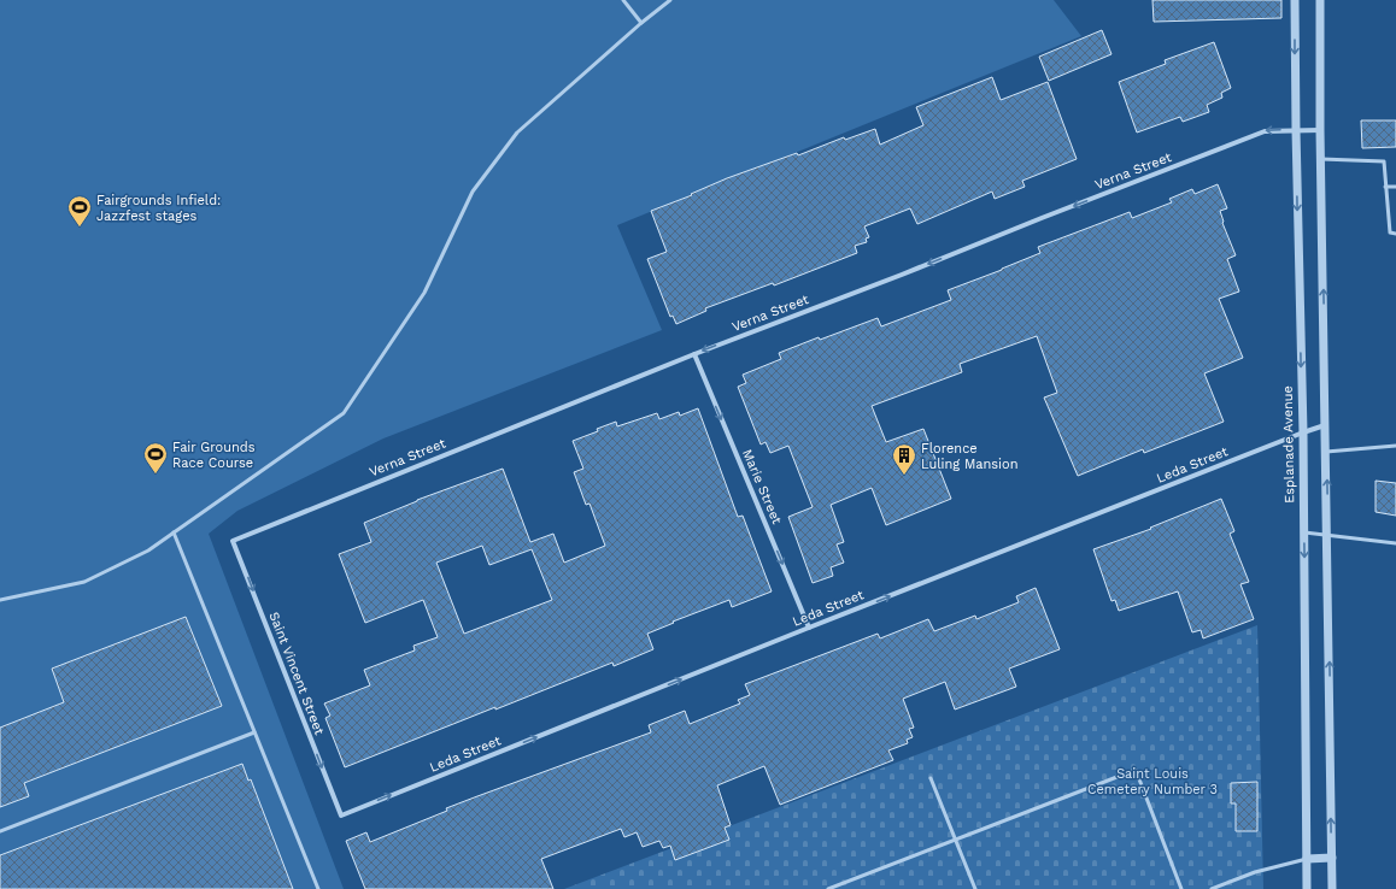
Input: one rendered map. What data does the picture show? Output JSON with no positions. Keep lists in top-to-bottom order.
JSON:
{
  "streets": {
    "street": [
      "Verna Street",
      "Esplanade Avenue",
      "Leda Street",
      "Marie Street",
      "Saint Vincent Street"
    ]
  },
  "crossings": [
    ["Verna Street", "Esplanade Avenue"],
    ["Verna Street", "Marie Street"],
    ["Verna Street", "Saint Vincent Street"],
    ["Esplanade Avenue", "Leda Street"],
    ["Leda Street", "Marie Street"],
    ["Leda Street", "Saint Vincent Street"]
  ],
  "one_way": [
    "Verna Street",
    "Leda Street",
    "Marie Street",
    "Saint Vincent Street"
  ],
  "parks": ["Saint Louis Cemetery Number 3"],
  "places": {
    "sports": ["Fairgrounds Infield: Jazzfest stages", "Fair Grounds Race Course"],
    "building": ["Florence Luling Mansion"]
  }
}
